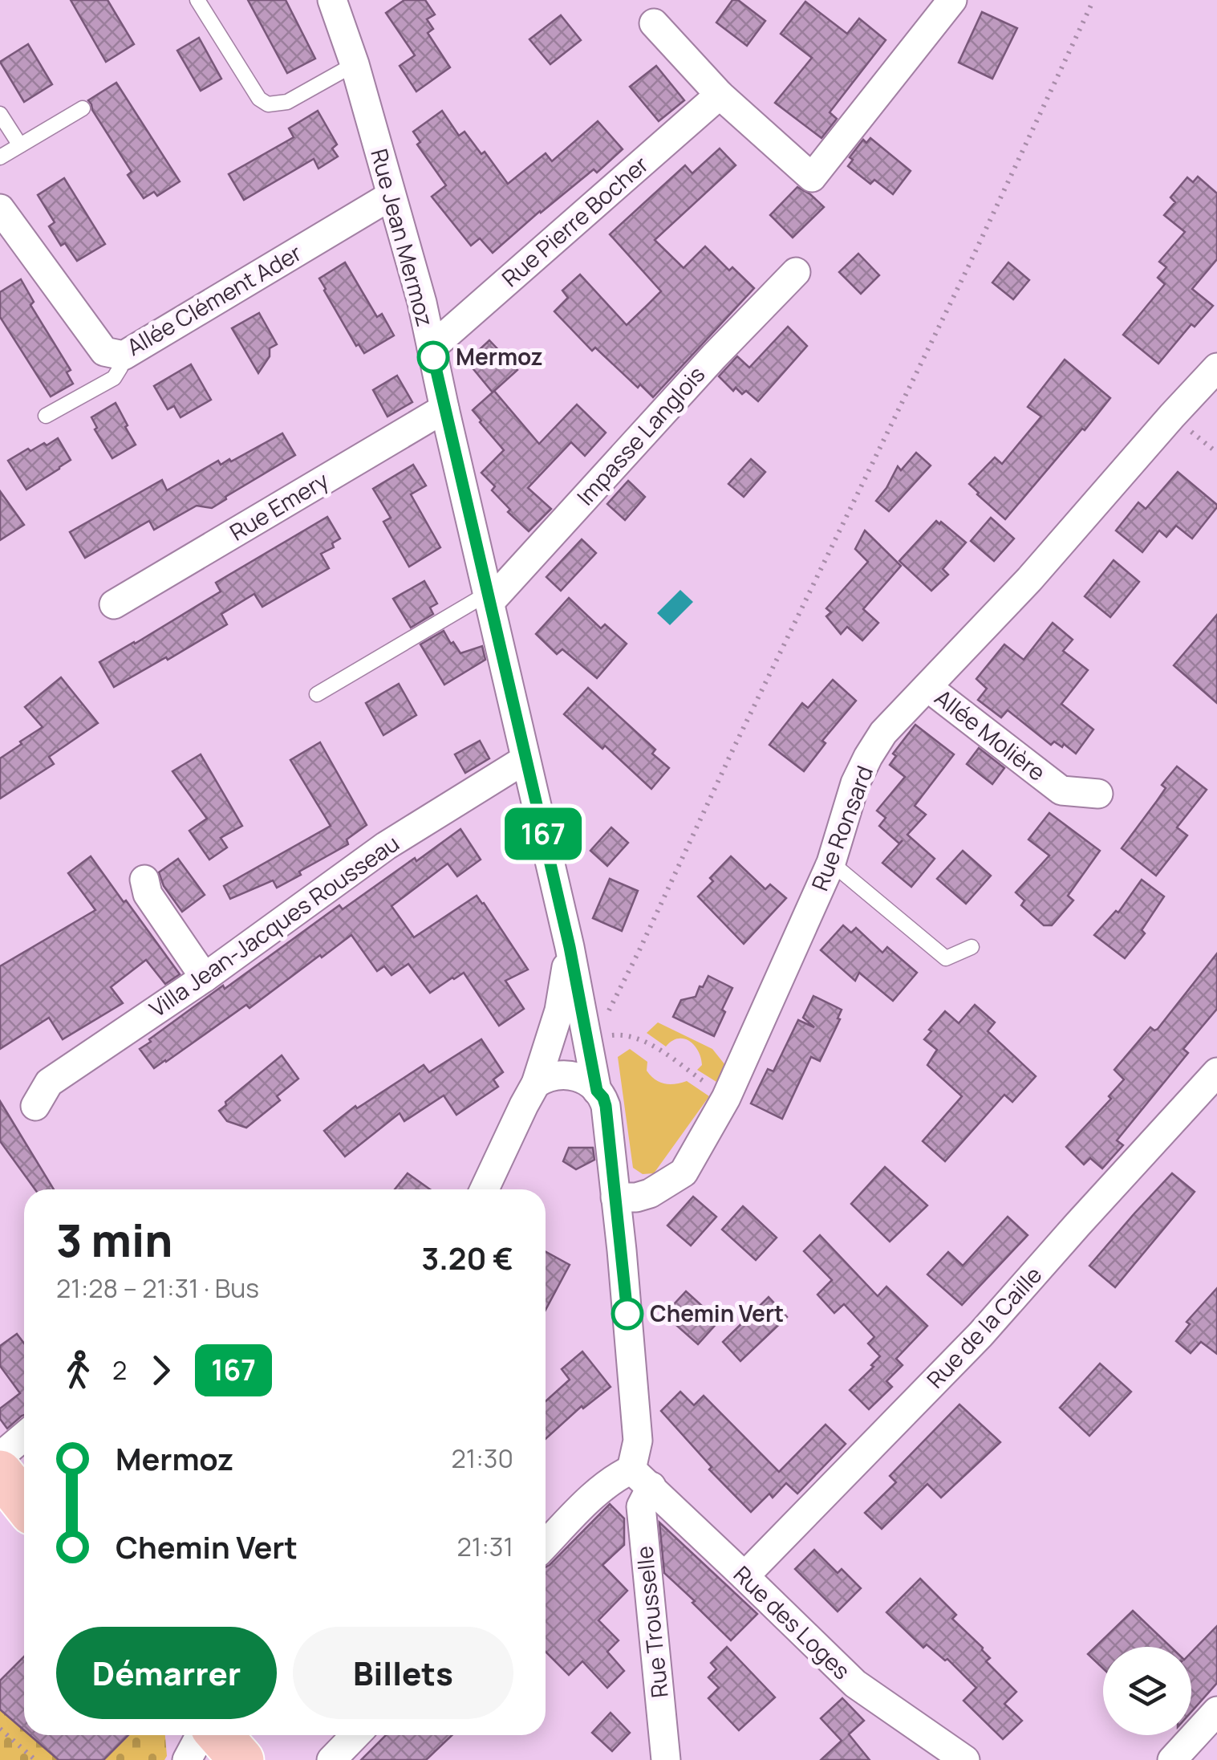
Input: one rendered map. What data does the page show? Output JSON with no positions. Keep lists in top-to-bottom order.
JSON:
{
  "streets": {
    "street": [
      "Rue Pierre Bocher",
      "Rue Jean Mermoz",
      "Allée Clément Ader",
      "Impasse Langlois",
      "Rue Emery",
      "Allée Molière",
      "Rue Ronsard",
      "Villa Jean-Jacques Rousseau",
      "Rue de la Caille",
      "Rue Trousselle",
      "Rue des Loges"
    ]
  },
  "crossings": [
    ["Rue Pierre Bocher", "Rue Jean Mermoz"],
    ["Rue Jean Mermoz", "Allée Clément Ader"],
    ["Rue Jean Mermoz", "Impasse Langlois"],
    ["Rue Jean Mermoz", "Rue Emery"],
    ["Rue Jean Mermoz", "Rue Ronsard"],
    ["Rue Jean Mermoz", "Villa Jean-Jacques Rousseau"],
    ["Rue Jean Mermoz", "Rue Trousselle"],
    ["Allée Molière", "Rue Ronsard"],
    ["Rue Ronsard", "Rue Trousselle"],
    ["Rue de la Caille", "Rue des Loges"],
    ["Rue Trousselle", "Rue des Loges"]
  ],
  "places": ["Mermoz", "Chemin Vert"],
  "lines": ["bus line 167"],
  "page": {
    "on_map": "167",
    "heading": ["3 min", "21:28 – 21:31 · Bus", "3.20 €"],
    "legs": ["2", "167"],
    "list": [
      {
        "name": "Mermoz",
        "value": "21:30"
      },
      {
        "name": "Chemin Vert",
        "value": "21:31"
      }
    ],
    "buttons": ["Démarrer", "Billets"]
  }
}
